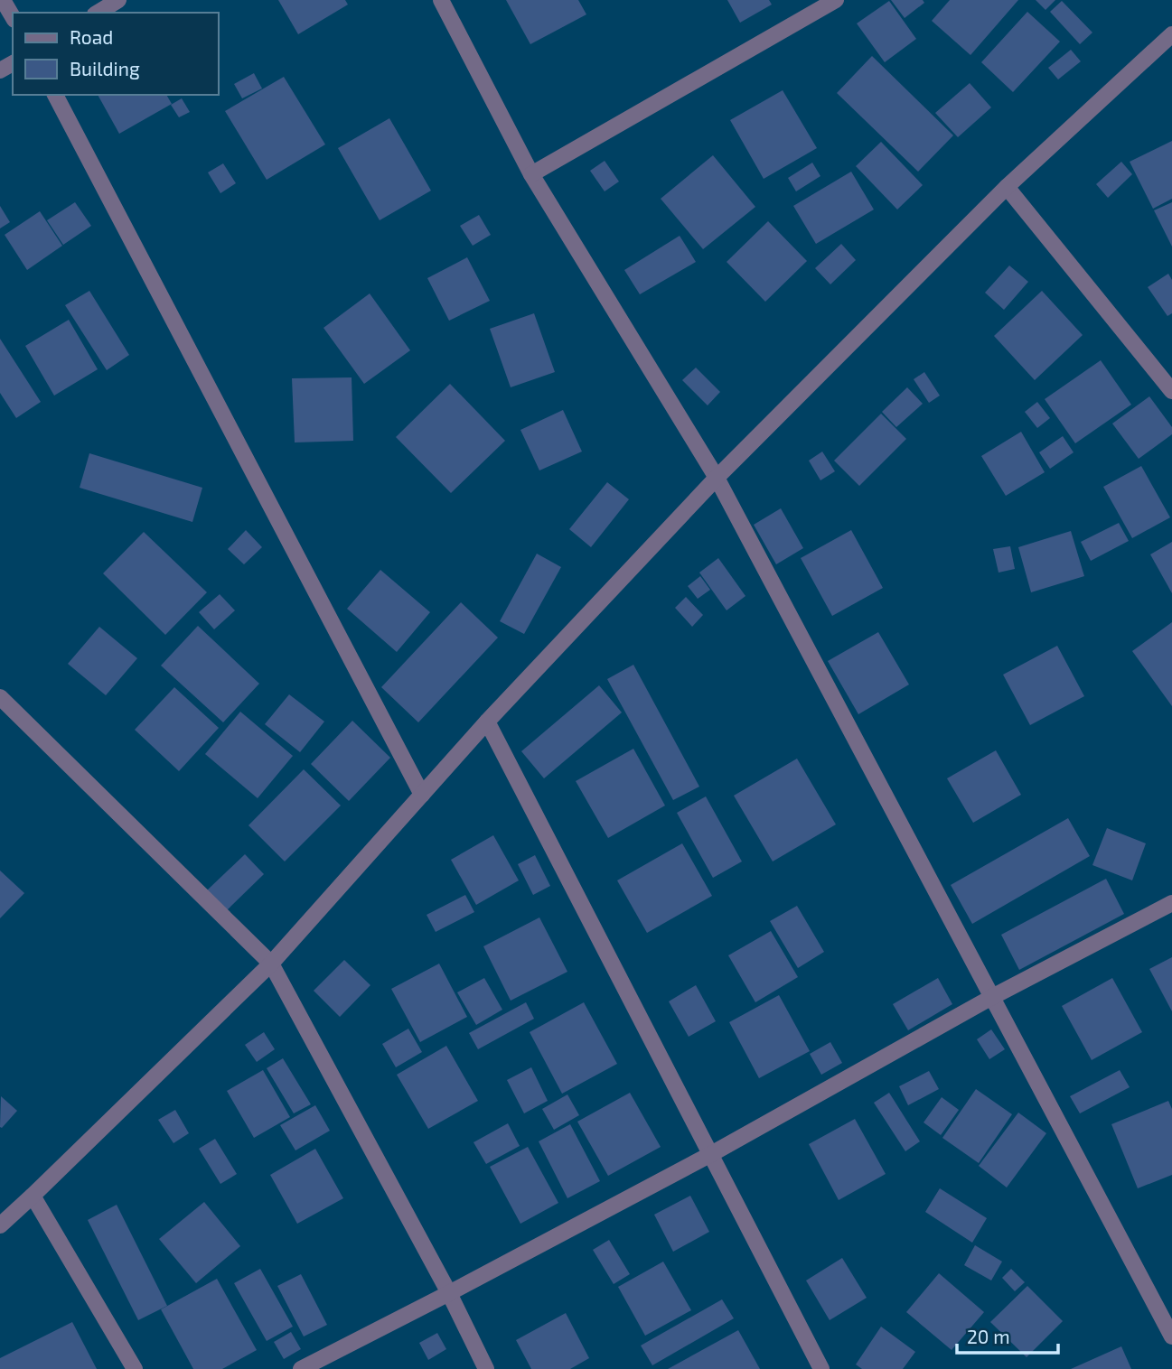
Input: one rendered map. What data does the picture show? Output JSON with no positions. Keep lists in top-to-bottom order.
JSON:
{
  "legend": ["Road", "Building"],
  "scale_bar": "20 m"
}
